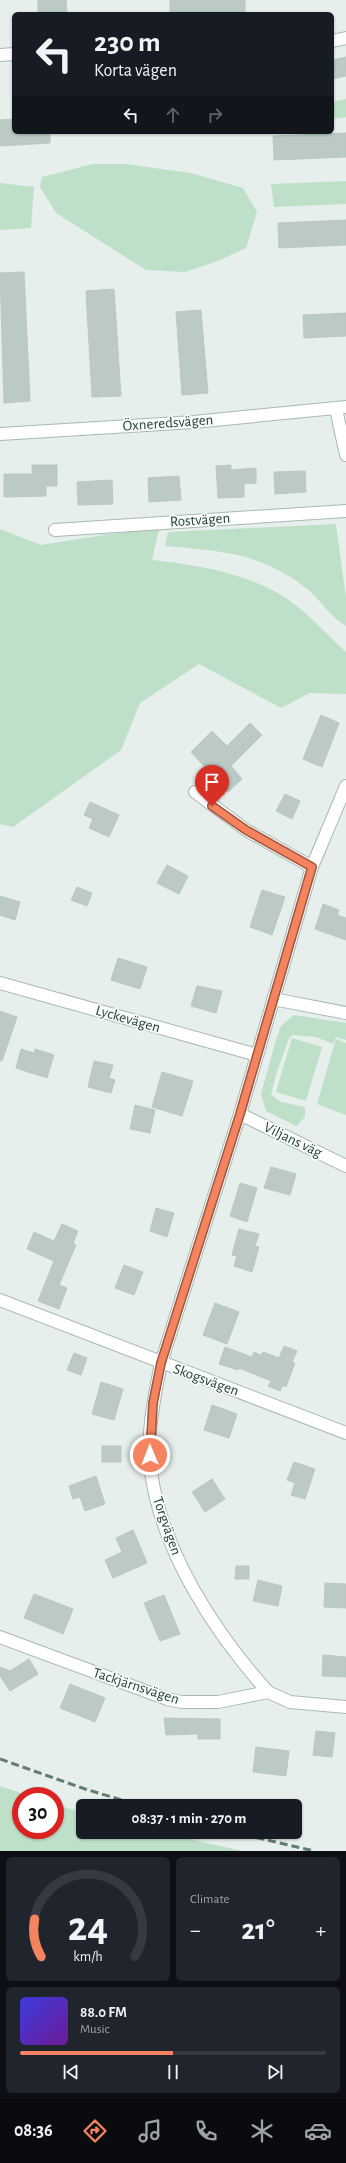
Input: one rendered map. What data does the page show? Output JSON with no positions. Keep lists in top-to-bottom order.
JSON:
{
  "streets": {
    "street": [
      "Öxneredsvägen",
      "Rostvägen",
      "Lyckevägen",
      "Viljans väg",
      "Skogsvägen",
      "Torgvägen",
      "Tackjärnsvägen"
    ]
  },
  "crossings": [
    ["Lyckevägen", "Torgvägen"],
    ["Viljans väg", "Torgvägen"],
    ["Skogsvägen", "Torgvägen"],
    ["Torgvägen", "Tackjärnsvägen"]
  ],
  "page": {
    "turn": ["230 m", "Korta vägen"],
    "limit": "30",
    "trip": "08:37 · 1 min · 270 m",
    "tile": "Climate",
    "heat": ["−", "21°", "+"],
    "song": ["88.0 FM", "Music"],
    "tabs": "08:36",
    "gauge": ["24", "km/h"]
  }
}
